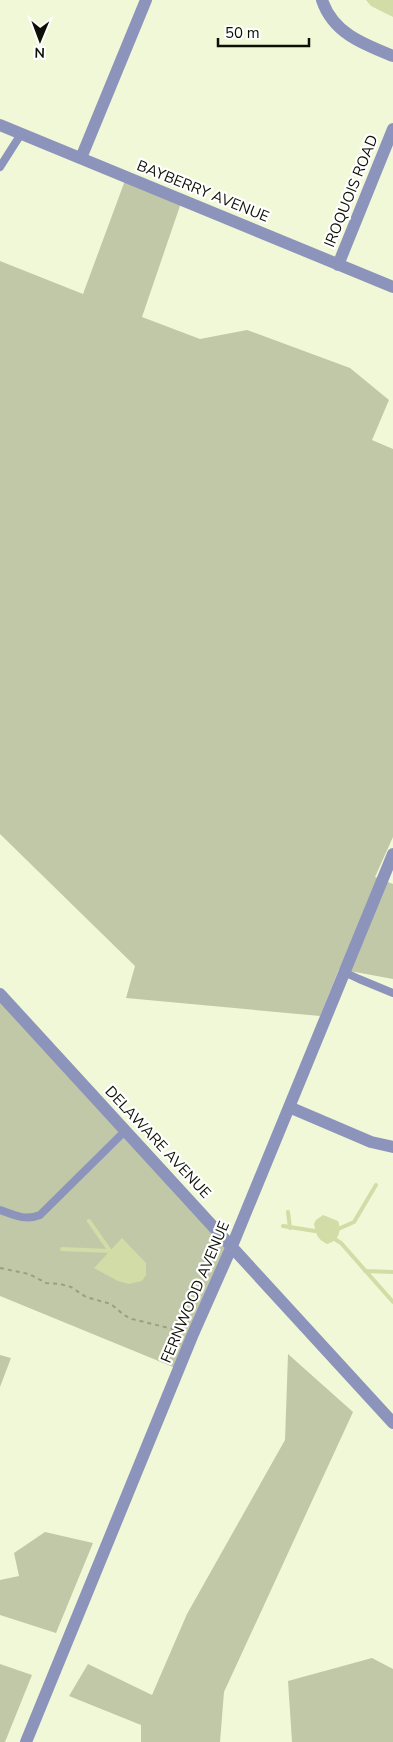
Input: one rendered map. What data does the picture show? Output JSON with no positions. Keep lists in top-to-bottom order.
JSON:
{
  "streets": {
    "street": [
      "BAYBERRY AVENUE",
      "IROQUOIS ROAD",
      "DELAWARE AVENUE",
      "FERNWOOD AVENUE"
    ]
  },
  "crossings": [
    ["BAYBERRY AVENUE", "IROQUOIS ROAD"],
    ["DELAWARE AVENUE", "FERNWOOD AVENUE"]
  ],
  "scale_bar": "50 m",
  "north": "bottom"
}
